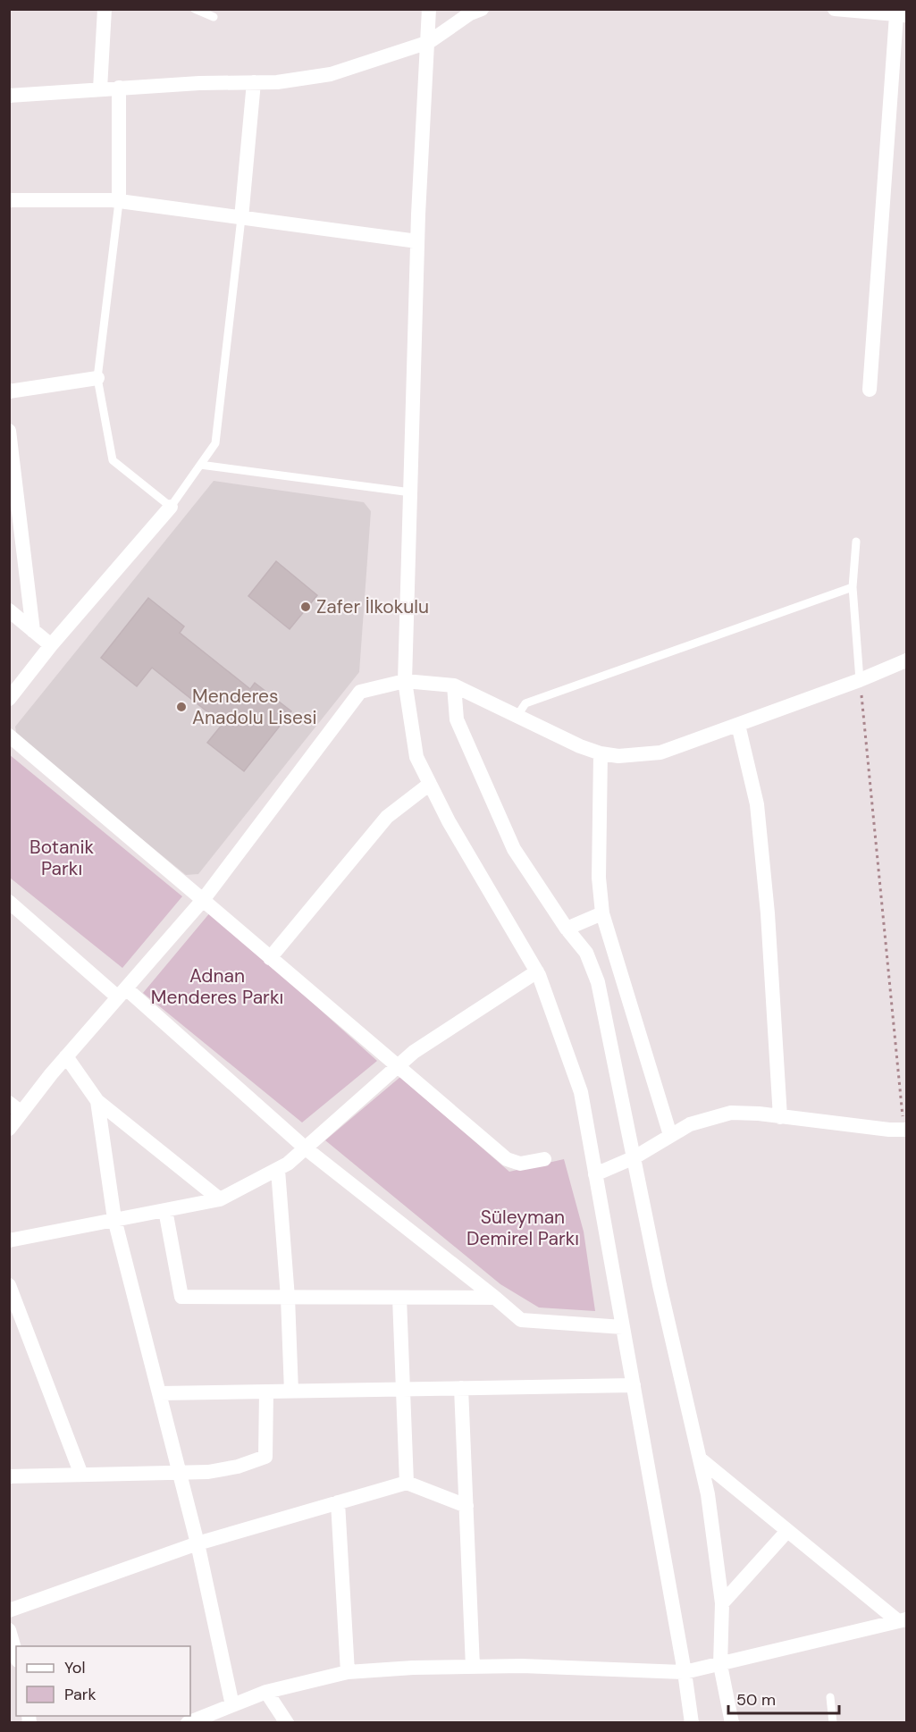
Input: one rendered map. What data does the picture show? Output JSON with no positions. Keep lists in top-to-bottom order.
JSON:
{
  "parks": ["Botanik Parkı", "Adnan Menderes Parkı", "Süleyman Demirel Parkı"],
  "places": ["Zafer İlkokulu", "Menderes Anadolu Lisesi"],
  "legend": ["Yol", "Park"],
  "scale_bar": "50 m"
}
